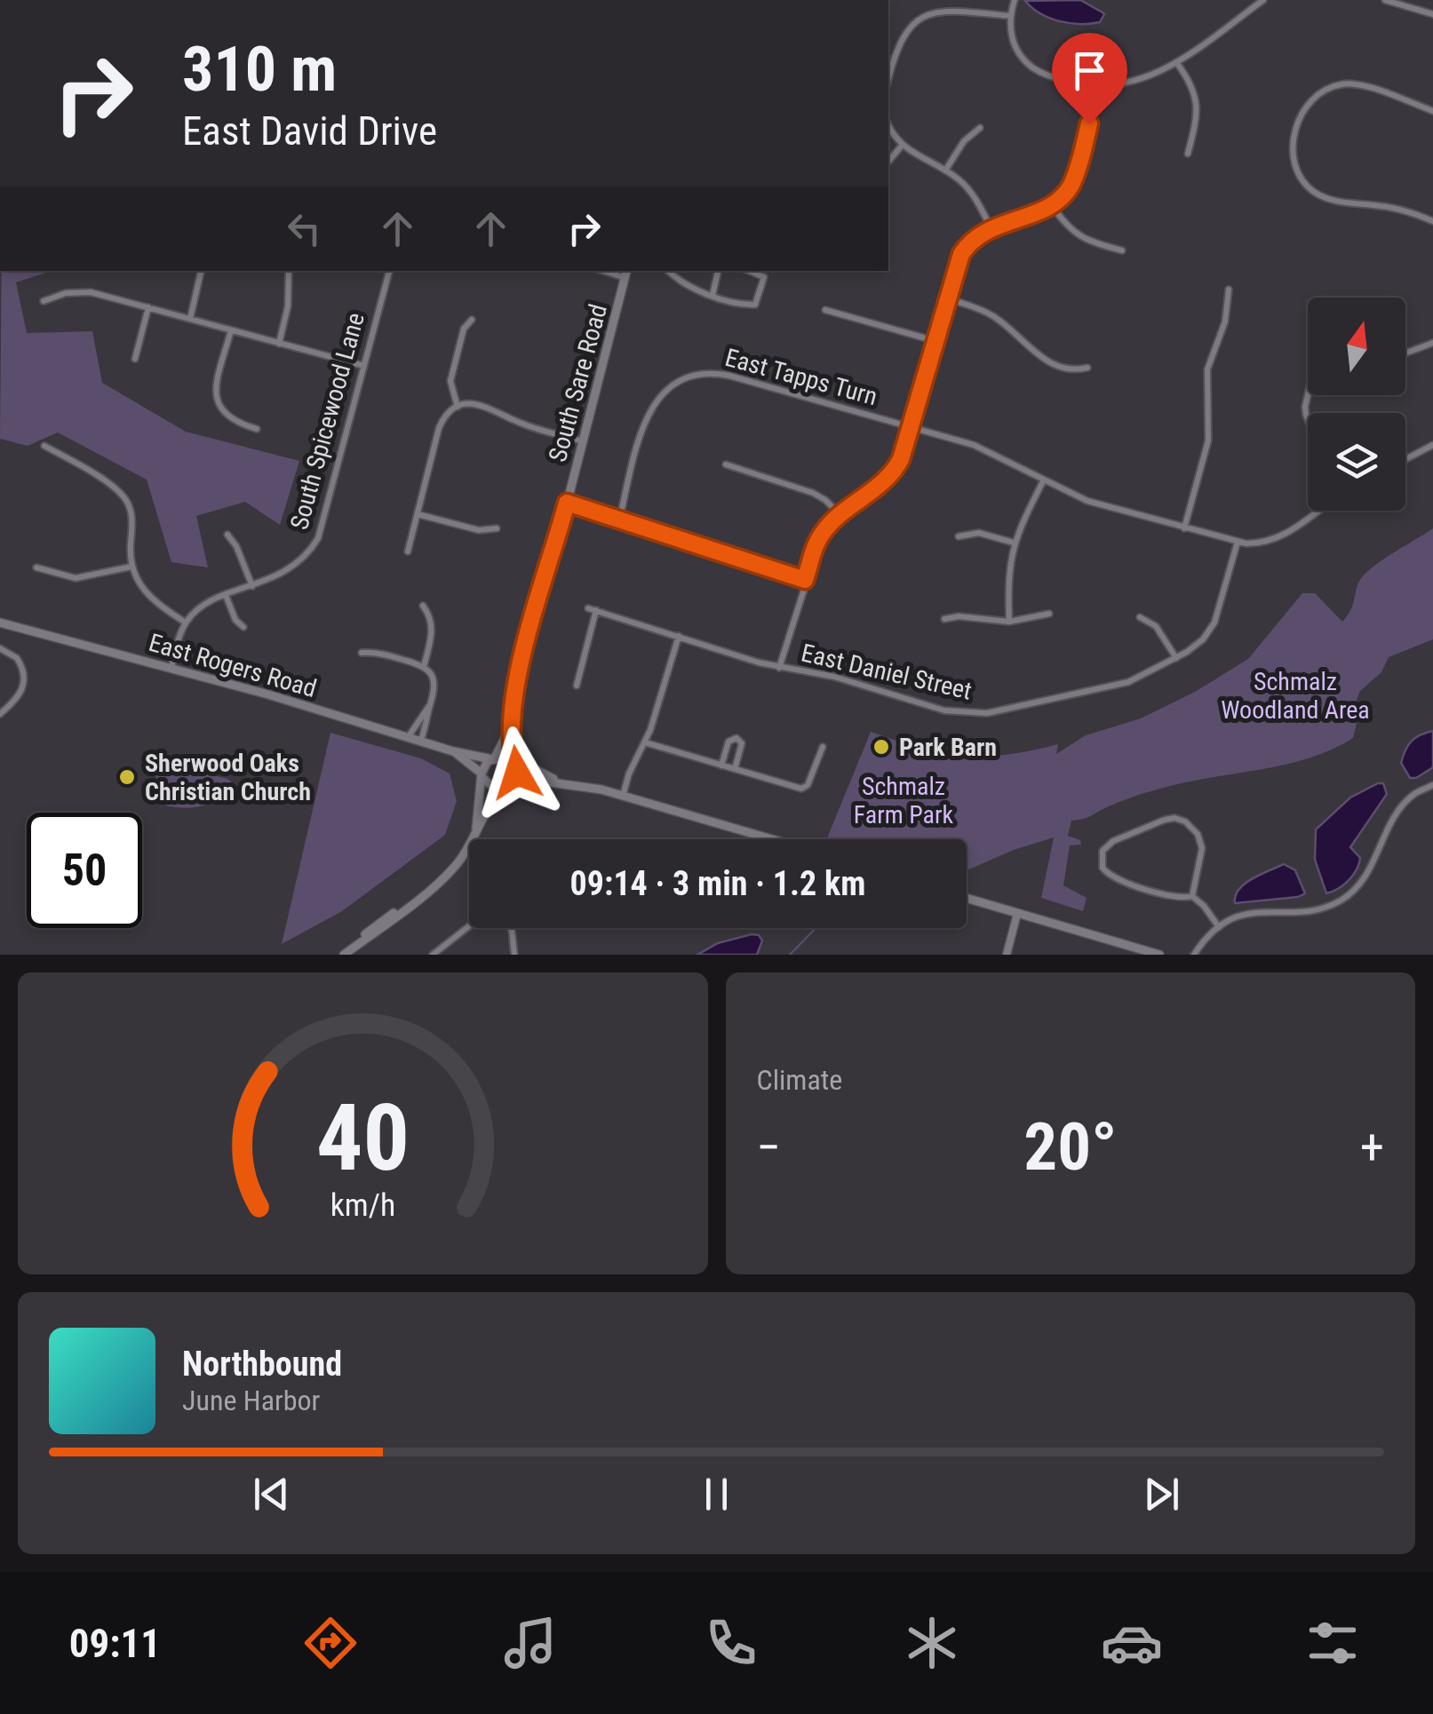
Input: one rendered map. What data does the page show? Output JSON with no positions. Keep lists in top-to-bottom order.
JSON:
{
  "streets": {
    "main road": ["South Sare Road", "East Rogers Road"],
    "street": ["East Tapps Turn", "South Spicewood Lane", "East Daniel Street"]
  },
  "crossings": [
    ["East Tapps Turn", "East Daniel Street"],
    ["South Sare Road", "East Rogers Road"]
  ],
  "parks": ["Schmalz Woodland Area", "Schmalz Farm Park"],
  "places": ["Park Barn", "Sherwood Oaks Christian Church"],
  "north": "top",
  "page": {
    "turn": ["310 m", "East David Drive"],
    "limit": "50",
    "trip": "09:14 · 3 min · 1.2 km",
    "tile": "Climate",
    "heat": ["−", "20°", "+"],
    "song": ["Northbound", "June Harbor"],
    "tabs": "09:11",
    "gauge": ["40", "km/h"]
  }
}
